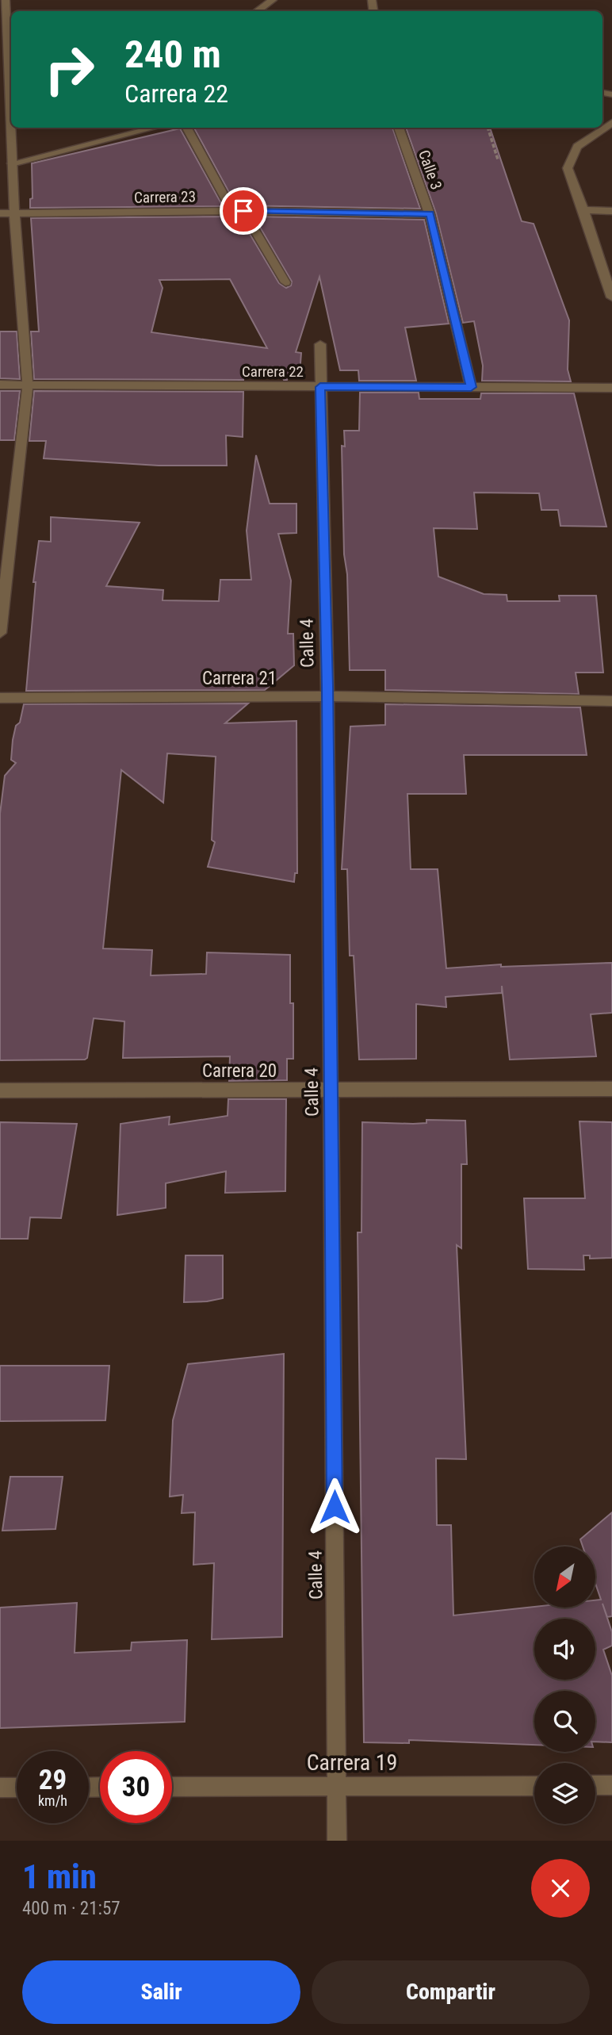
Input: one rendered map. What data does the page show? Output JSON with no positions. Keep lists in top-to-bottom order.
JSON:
{
  "streets": {
    "street": [
      "Calle 3",
      "Carrera 23",
      "Carrera 22",
      "Calle 4",
      "Carrera 21",
      "Carrera 20",
      "Carrera 19"
    ]
  },
  "crossings": [
    ["Calle 3", "Carrera 23"],
    ["Calle 3", "Carrera 22"],
    ["Carrera 22", "Calle 4"],
    ["Calle 4", "Carrera 21"],
    ["Calle 4", "Carrera 20"],
    ["Calle 4", "Carrera 19"]
  ],
  "north": "bottom left",
  "page": {
    "turn": ["240 m", "Carrera 22"],
    "speed": "29 km/h",
    "limit": "30",
    "heading": ["1 min", "400 m · 21:57"],
    "buttons": ["Salir", "Compartir"]
  }
}
